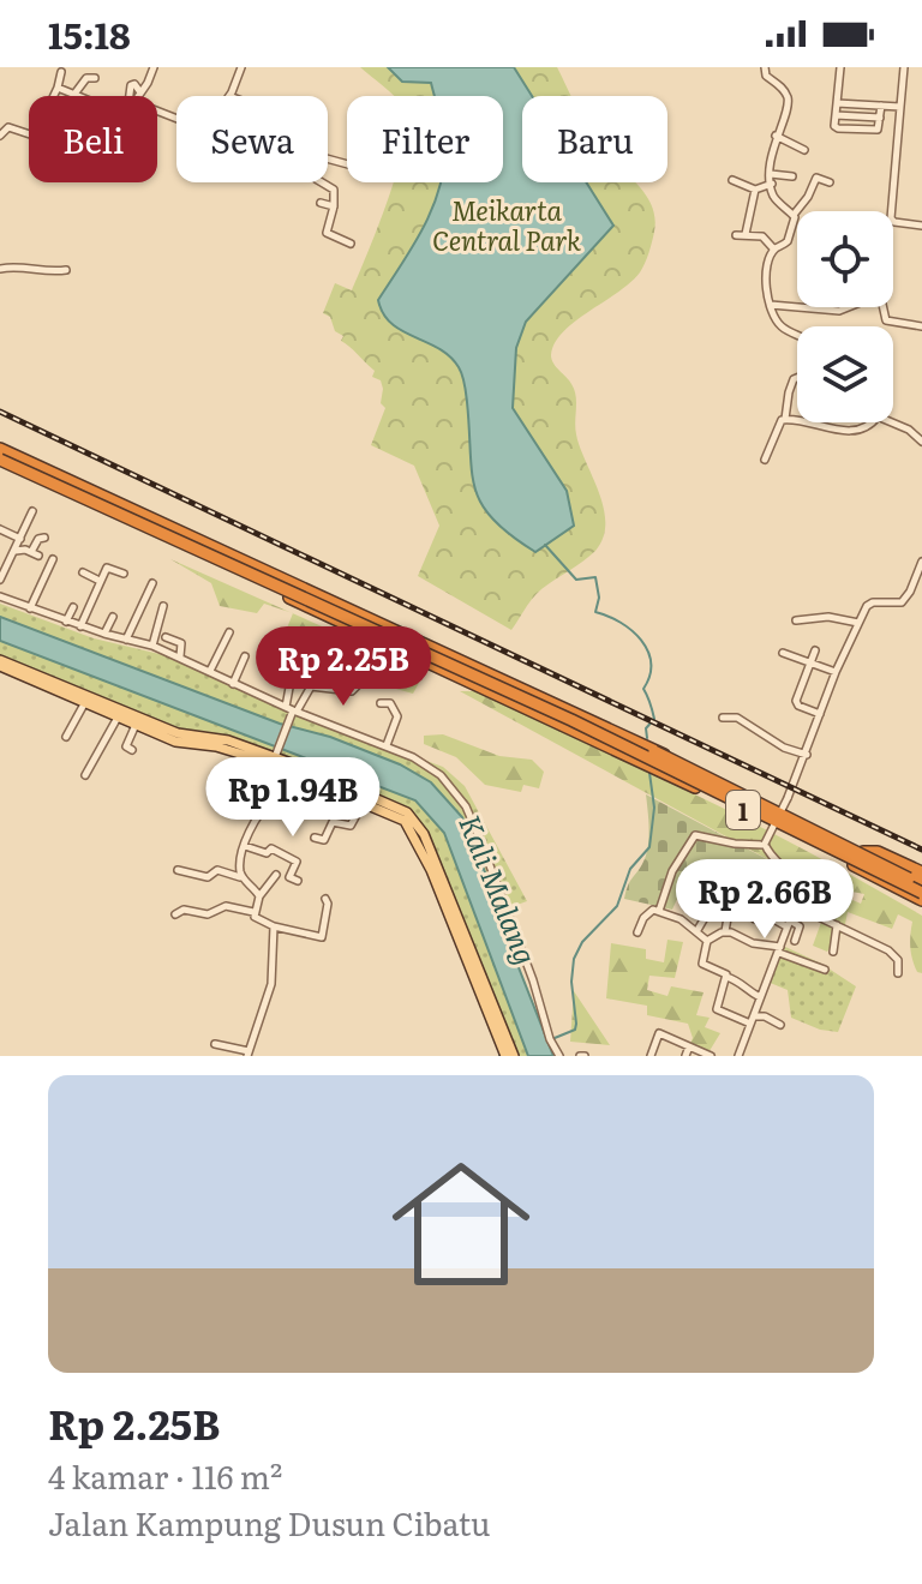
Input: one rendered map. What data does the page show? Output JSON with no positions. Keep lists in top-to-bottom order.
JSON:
{
  "streets": {
    "highway": ["1"]
  },
  "water": ["Kali Malang"],
  "parks": ["Meikarta Central Park"],
  "page": {
    "status": "15:18",
    "chip": [
      "Beli",
      "Sewa",
      "Filter",
      "Baru"
    ],
    "price": ["Rp 2.25B", "Rp 1.94B", "Rp 2.66B"],
    "list": [
      {
        "name": "Rp 2.25B",
        "note": "4 kamar · 116 m² · Jalan Kampung Dusun Cibatu"
      }
    ]
  }
}
